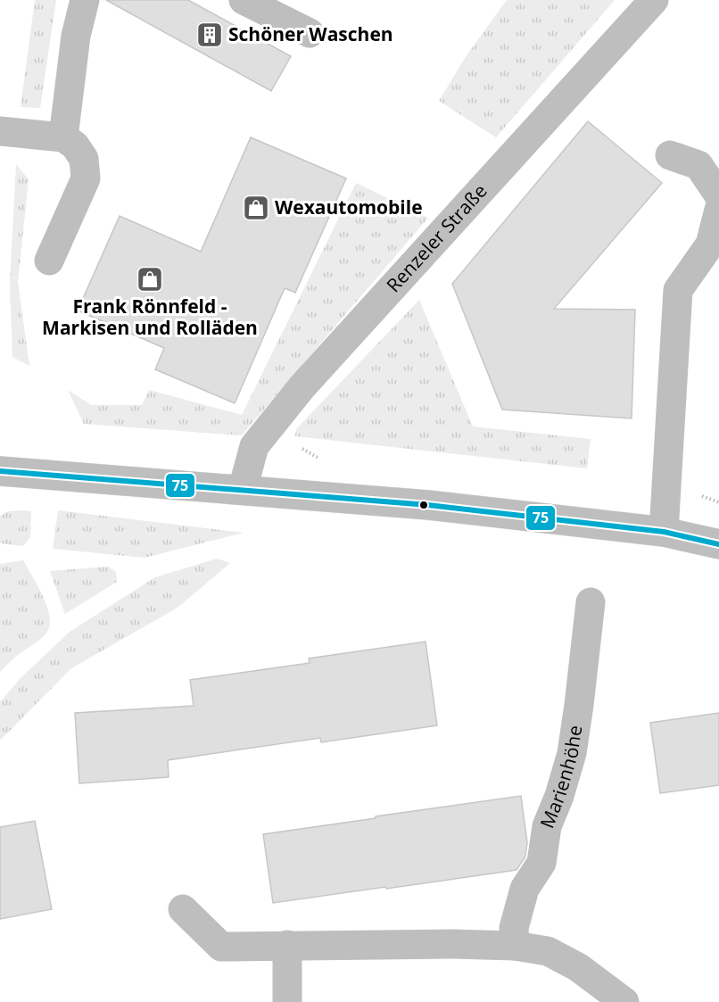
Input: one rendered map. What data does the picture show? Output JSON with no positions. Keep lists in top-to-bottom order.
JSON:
{
  "streets": {
    "street": ["Renzeler Straße", "Marienhöhe"]
  },
  "places": {
    "building": ["Schöner Waschen"],
    "shop": ["Wexautomobile", "Frank Rönnfeld - Markisen und Rolläden"]
  },
  "lines": ["transit line 75"]
}
